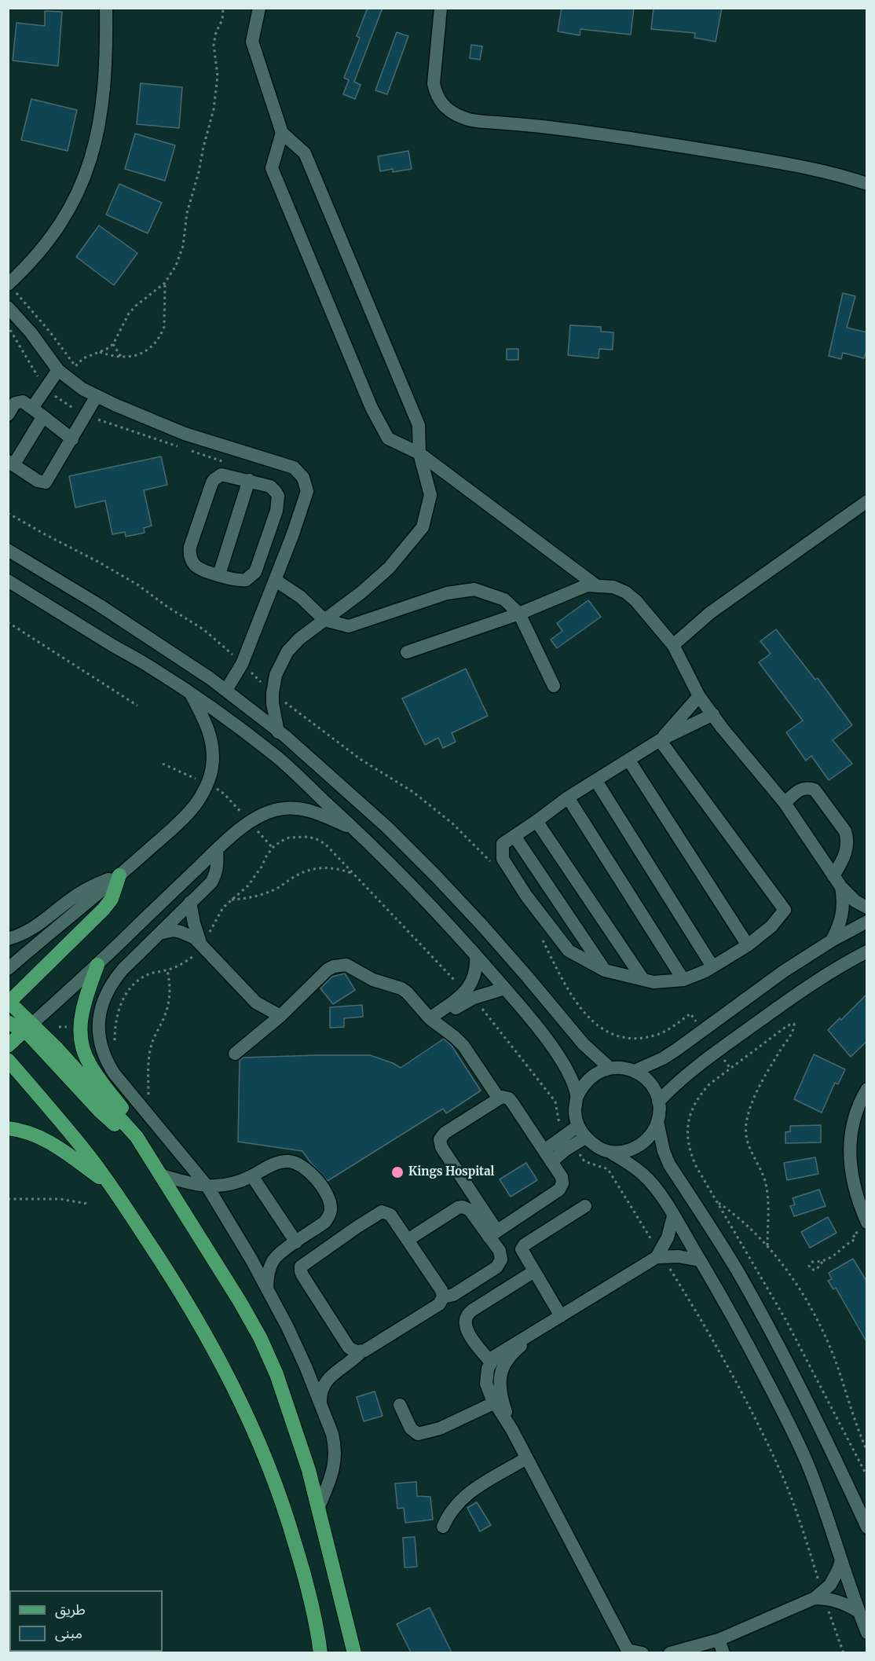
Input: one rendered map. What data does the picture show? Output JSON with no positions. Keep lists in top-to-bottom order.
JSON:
{
  "places": ["Kings Hospital"],
  "legend": ["طريق", "مبنى"]
}
